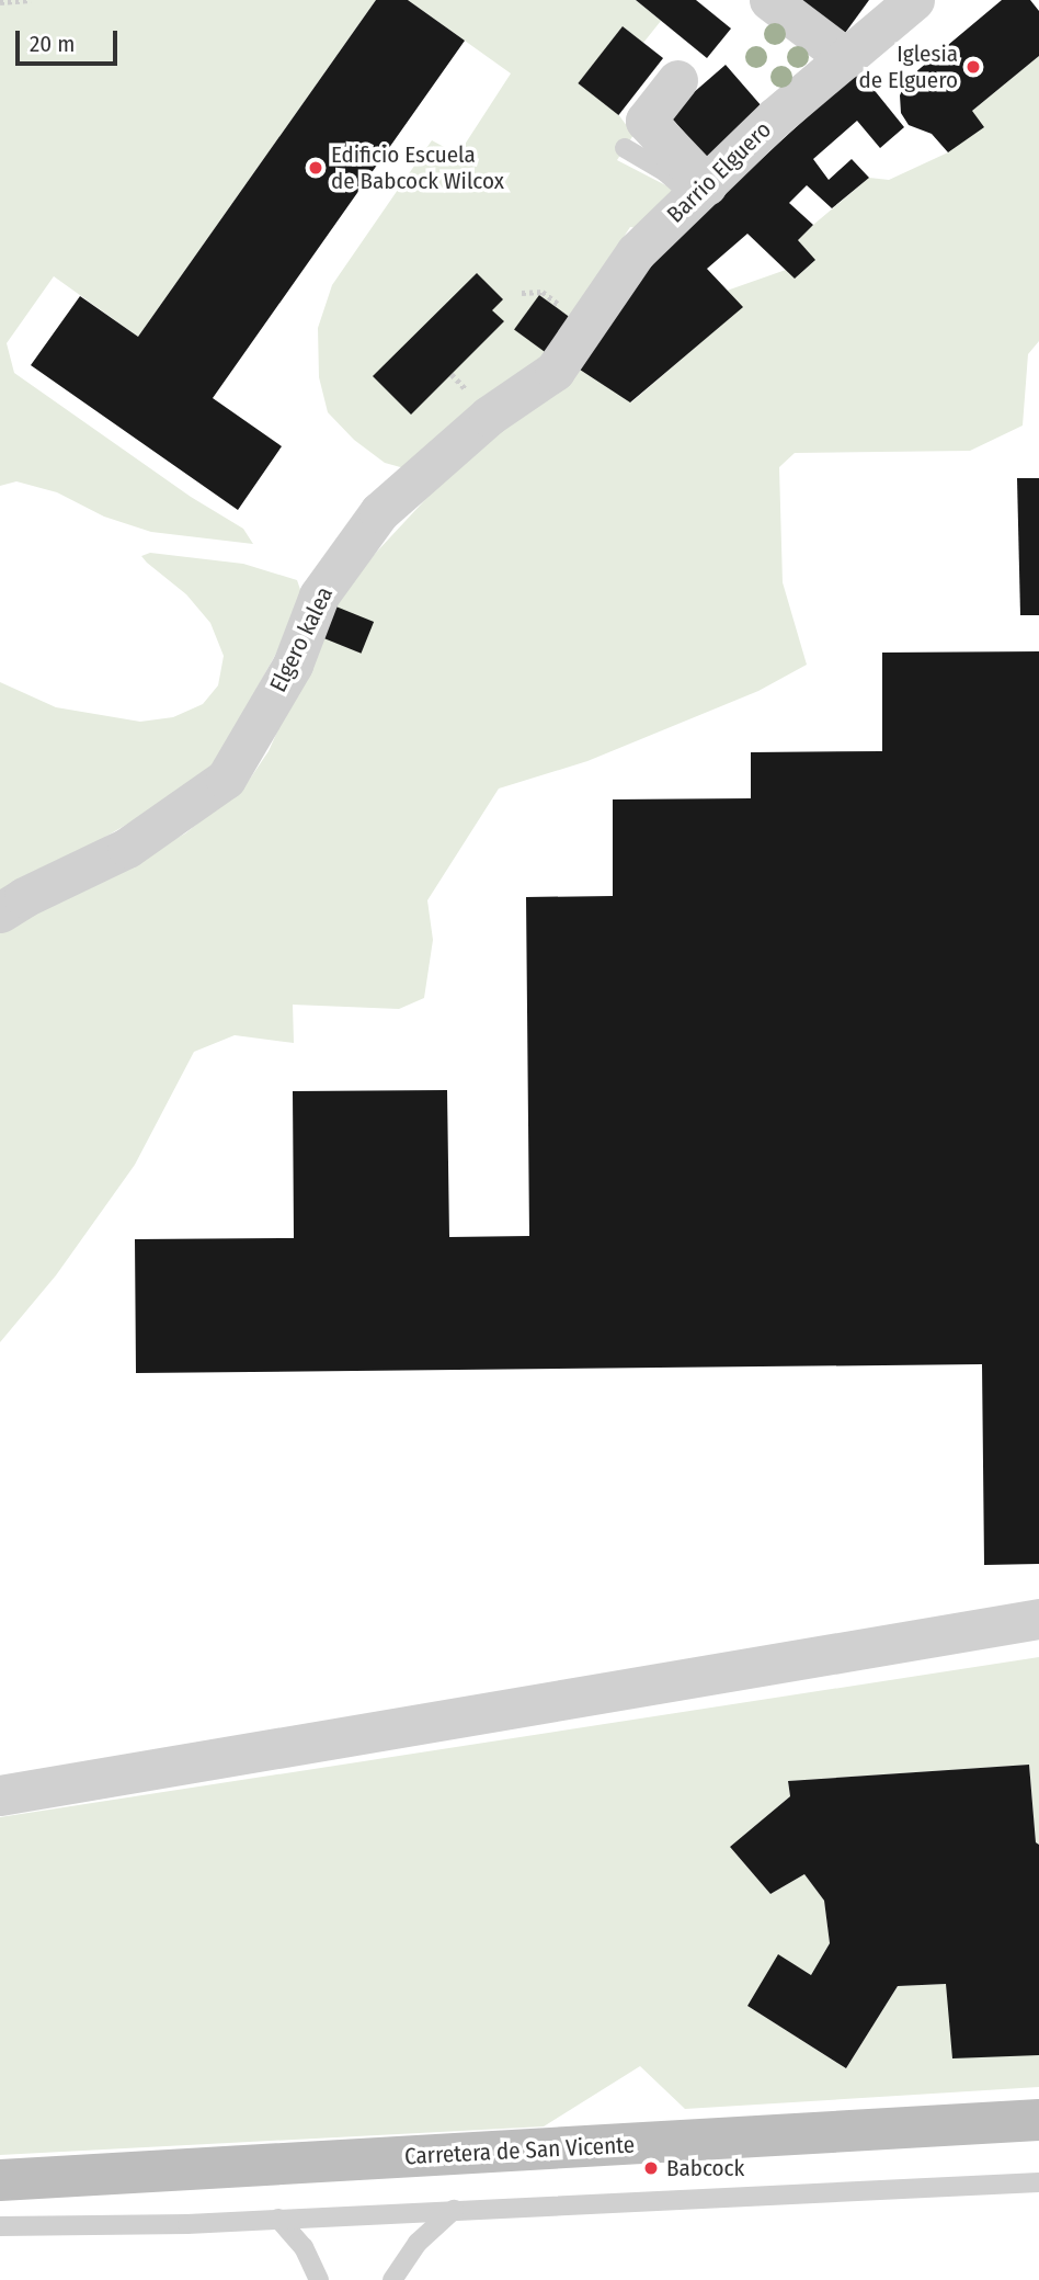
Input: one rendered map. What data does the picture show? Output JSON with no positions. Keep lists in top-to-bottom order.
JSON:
{
  "streets": {
    "street": ["Barrio Elguero", "Elgero kalea", "Carretera de San Vicente"]
  },
  "crossings": [
    ["Barrio Elguero", "Elgero kalea"]
  ],
  "places": ["Iglesia de Elguero", "Edificio Escuela de Babcock Wilcox", "Babcock"],
  "scale_bar": "20 m"
}
